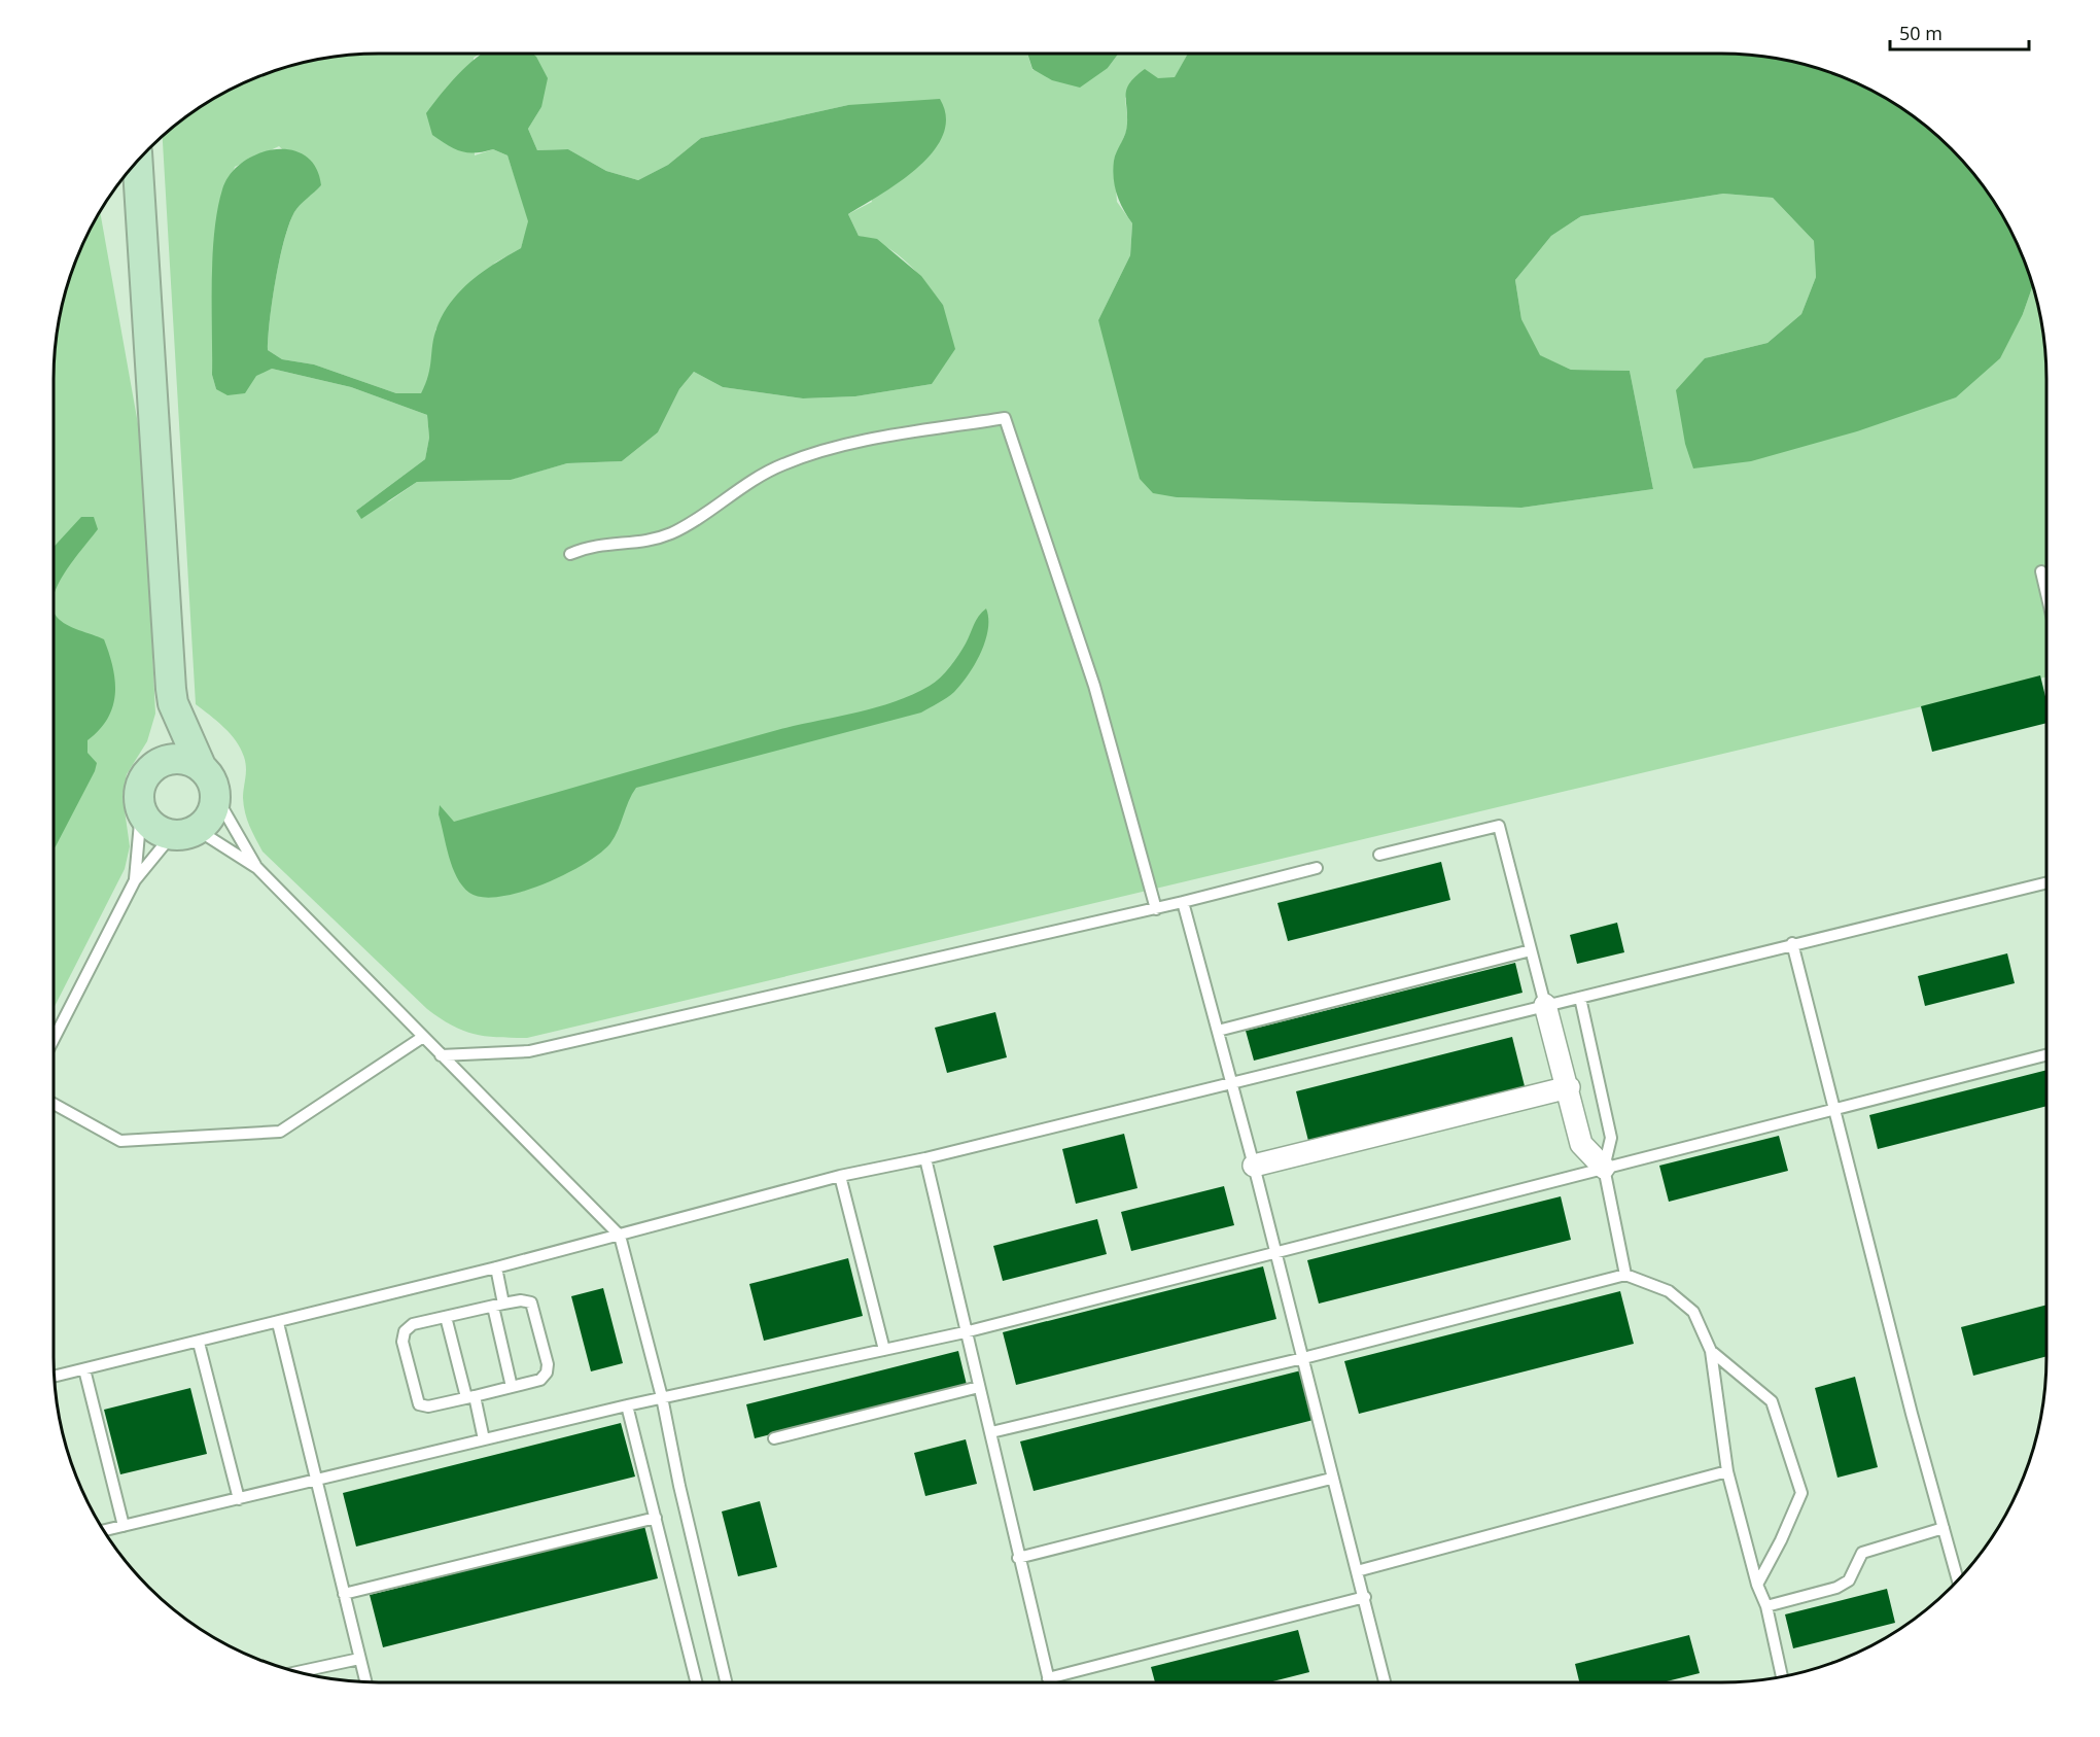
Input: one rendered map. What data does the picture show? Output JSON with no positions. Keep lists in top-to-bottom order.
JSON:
{
  "scale_bar": "50 m"
}
